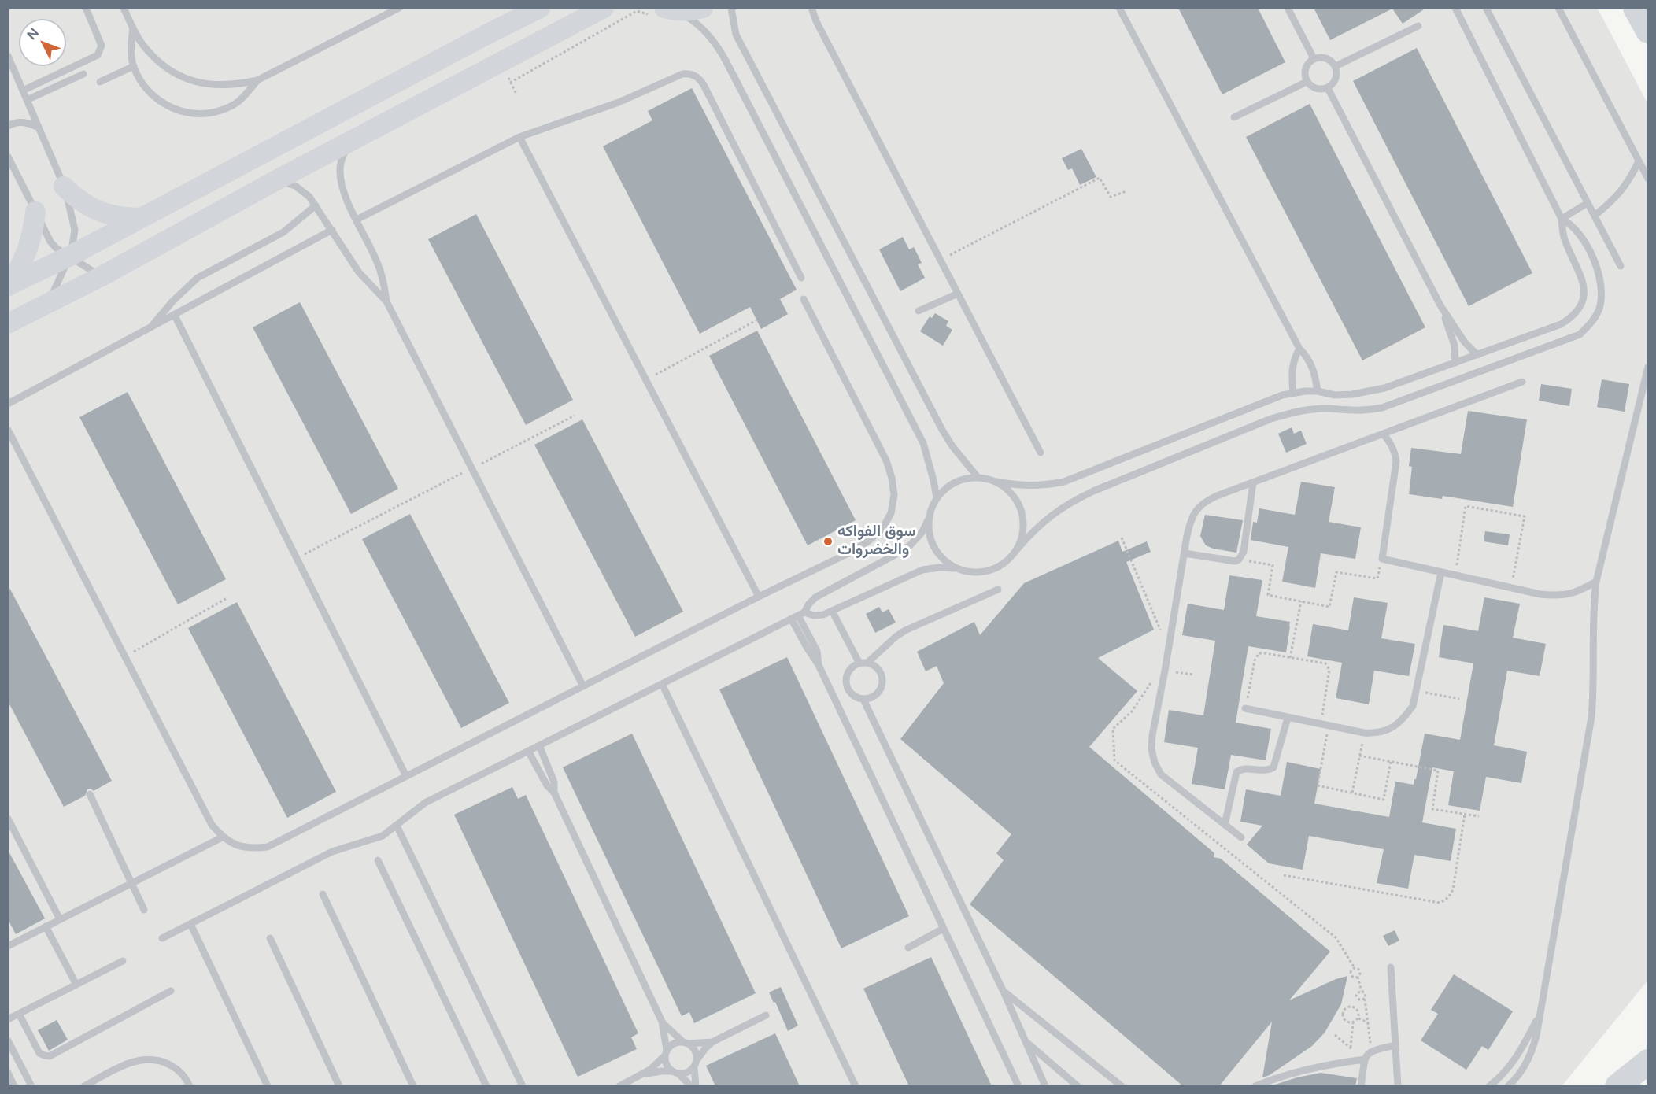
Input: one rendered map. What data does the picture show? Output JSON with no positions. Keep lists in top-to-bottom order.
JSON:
{
  "places": ["سوق الفواكه والخضروات"],
  "north": "top left"
}
